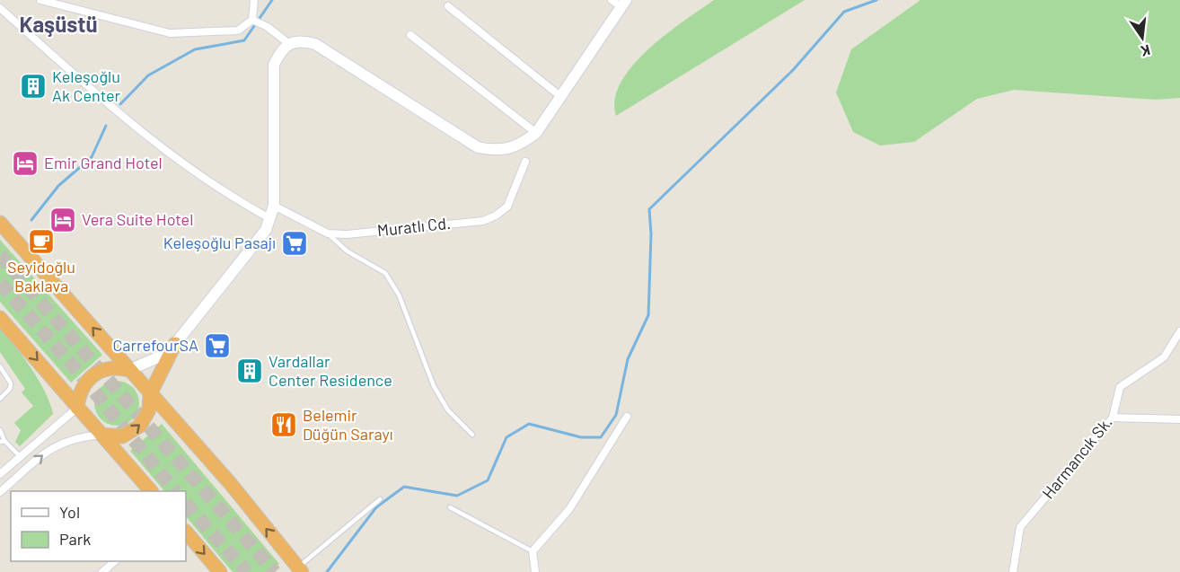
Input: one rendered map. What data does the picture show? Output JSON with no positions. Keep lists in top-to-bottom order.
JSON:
{
  "streets": {
    "street": ["Muratlı Cd.", "Harmancık Sk."]
  },
  "districts": ["Kaşüstü"],
  "places": {
    "building": ["Keleşoğlu Ak Center", "Vardallar Center Residence"],
    "hotel": ["Emir Grand Hotel", "Vera Suite Hotel"],
    "cafe": ["Seyidoğlu Baklava"],
    "supermarket": ["Keleşoğlu Pasajı", "CarrefourSA"],
    "restaurant": ["Belemir Düğün Sarayı"]
  },
  "legend": ["Yol", "Park"],
  "north": "bottom"
}
